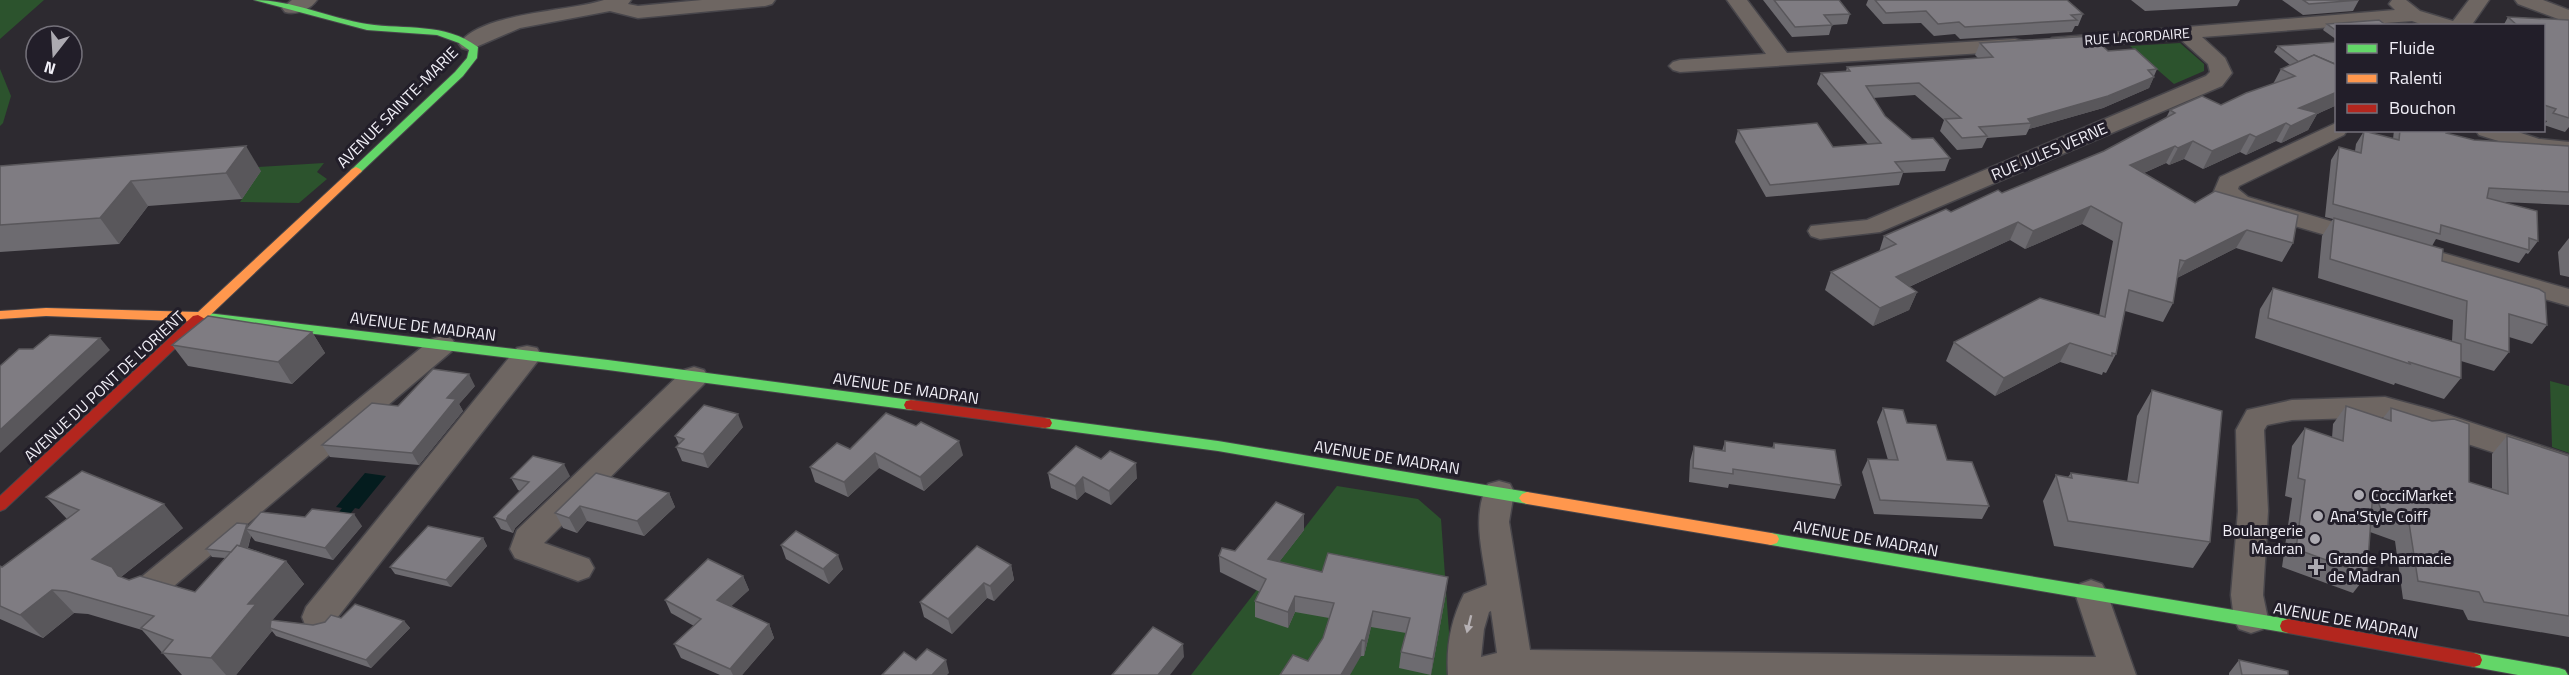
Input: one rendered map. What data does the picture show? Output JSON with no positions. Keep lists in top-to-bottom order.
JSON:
{
  "streets": {
    "main road": ["AVENUE SAINTE-MARIE", "AVENUE DE MADRAN", "AVENUE DU PONT DE L'ORIENT"],
    "street": ["RUE LACORDAIRE", "RUE JULES VERNE"]
  },
  "crossings": [
    ["RUE LACORDAIRE", "RUE JULES VERNE"],
    ["AVENUE SAINTE-MARIE", "AVENUE DE MADRAN"],
    ["AVENUE SAINTE-MARIE", "AVENUE DU PONT DE L'ORIENT"],
    ["AVENUE DE MADRAN", "AVENUE DU PONT DE L'ORIENT"]
  ],
  "places": {
    "other": ["CocciMarket", "Ana'Style Coiff", "Boulangerie Madran"],
    "health": ["Grande Pharmacie de Madran"]
  },
  "legend": ["Fluide", "Ralenti", "Bouchon"],
  "north": "bottom"
}
